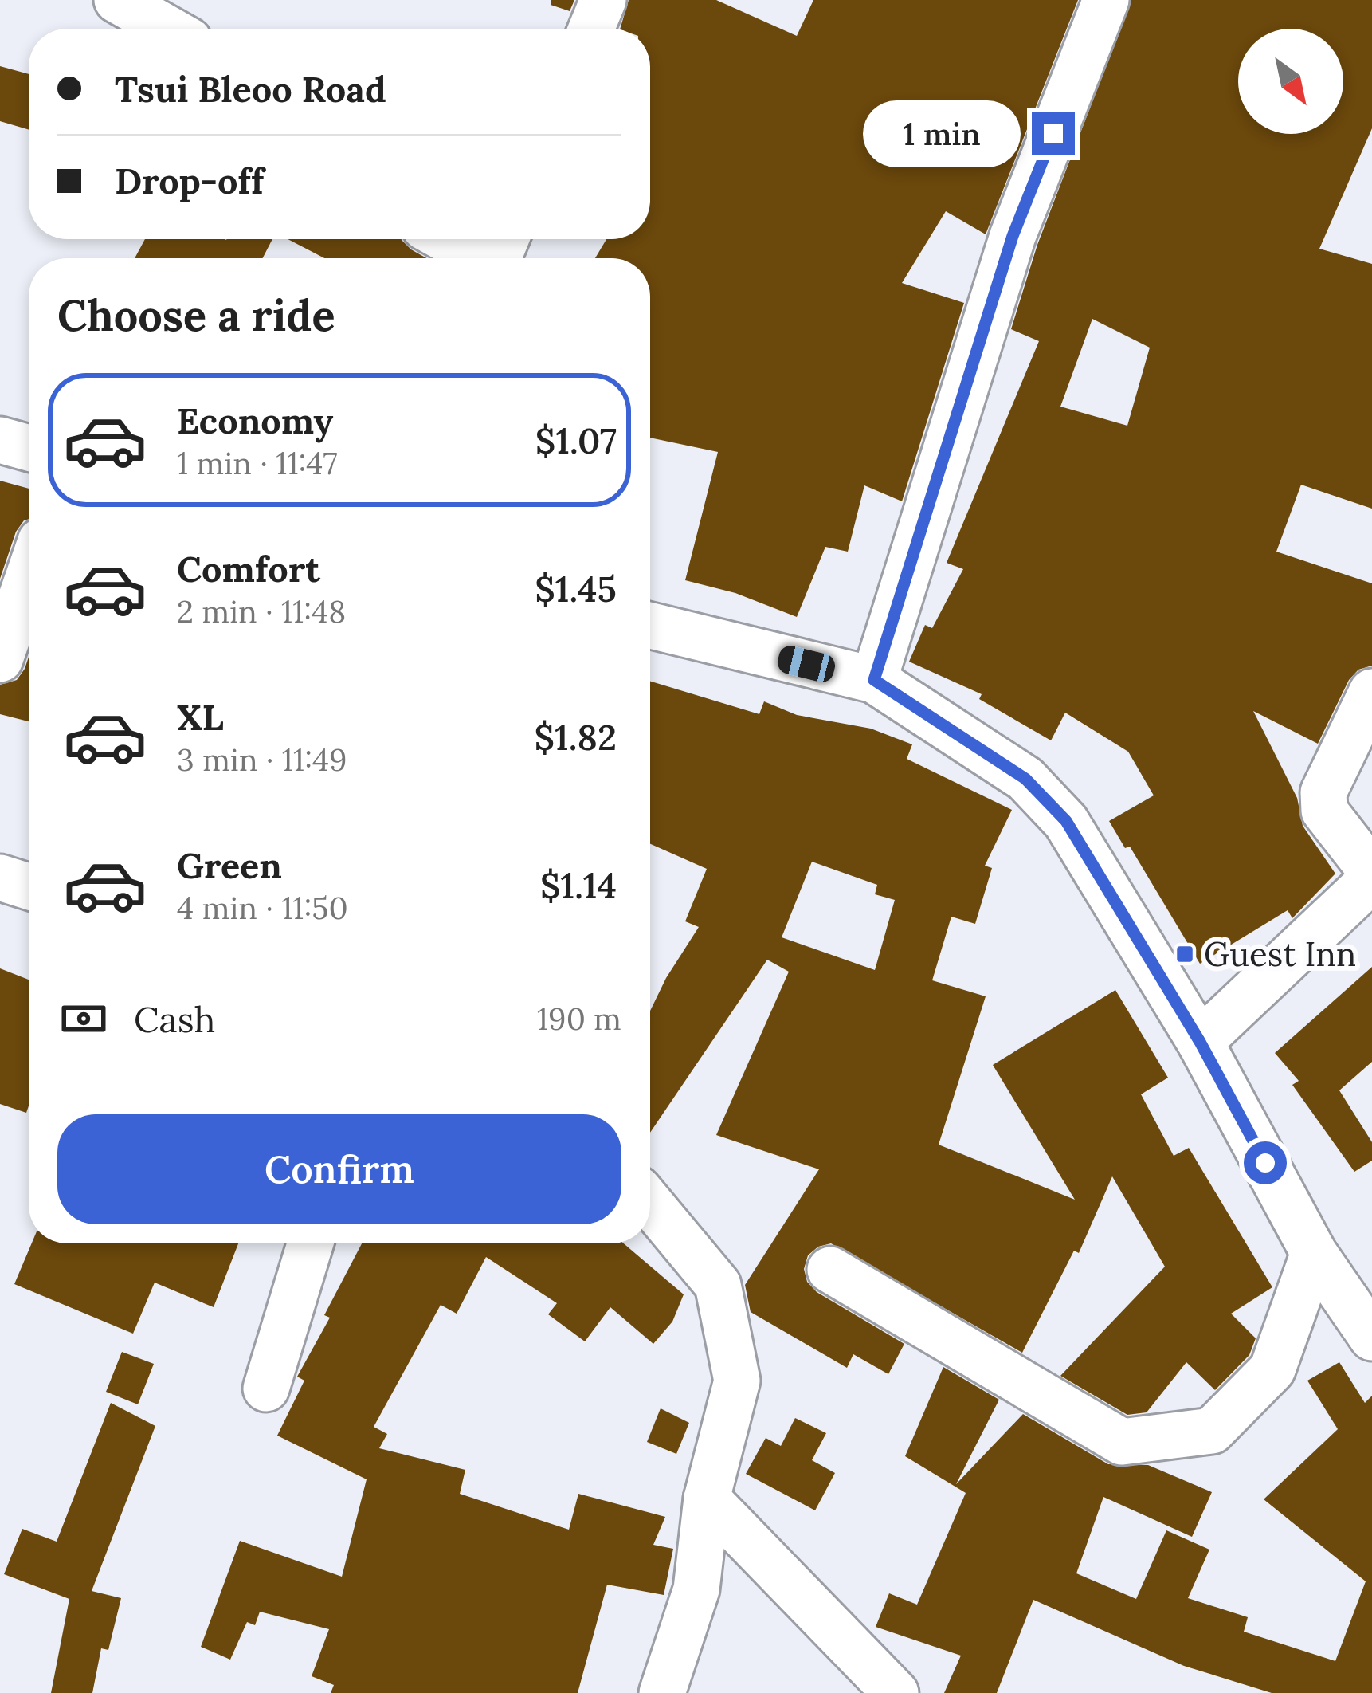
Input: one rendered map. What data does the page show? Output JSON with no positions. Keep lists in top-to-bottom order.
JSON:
{
  "places": {
    "transit": ["Guest Inn"]
  },
  "north": "bottom right",
  "page": {
    "banner": ["Tsui Bleoo Road", "Drop-off"],
    "bubble": "1 min",
    "heading": "Choose a ride",
    "list": [
      {
        "name": "Economy",
        "note": "1 min · 11:47",
        "value": "$1.07"
      },
      {
        "name": "Comfort",
        "note": "2 min · 11:48",
        "value": "$1.45"
      },
      {
        "name": "XL",
        "note": "3 min · 11:49",
        "value": "$1.82"
      },
      {
        "name": "Green",
        "note": "4 min · 11:50",
        "value": "$1.14"
      }
    ],
    "pay": ["Cash", "190 m"],
    "buttons": "Confirm"
  }
}
